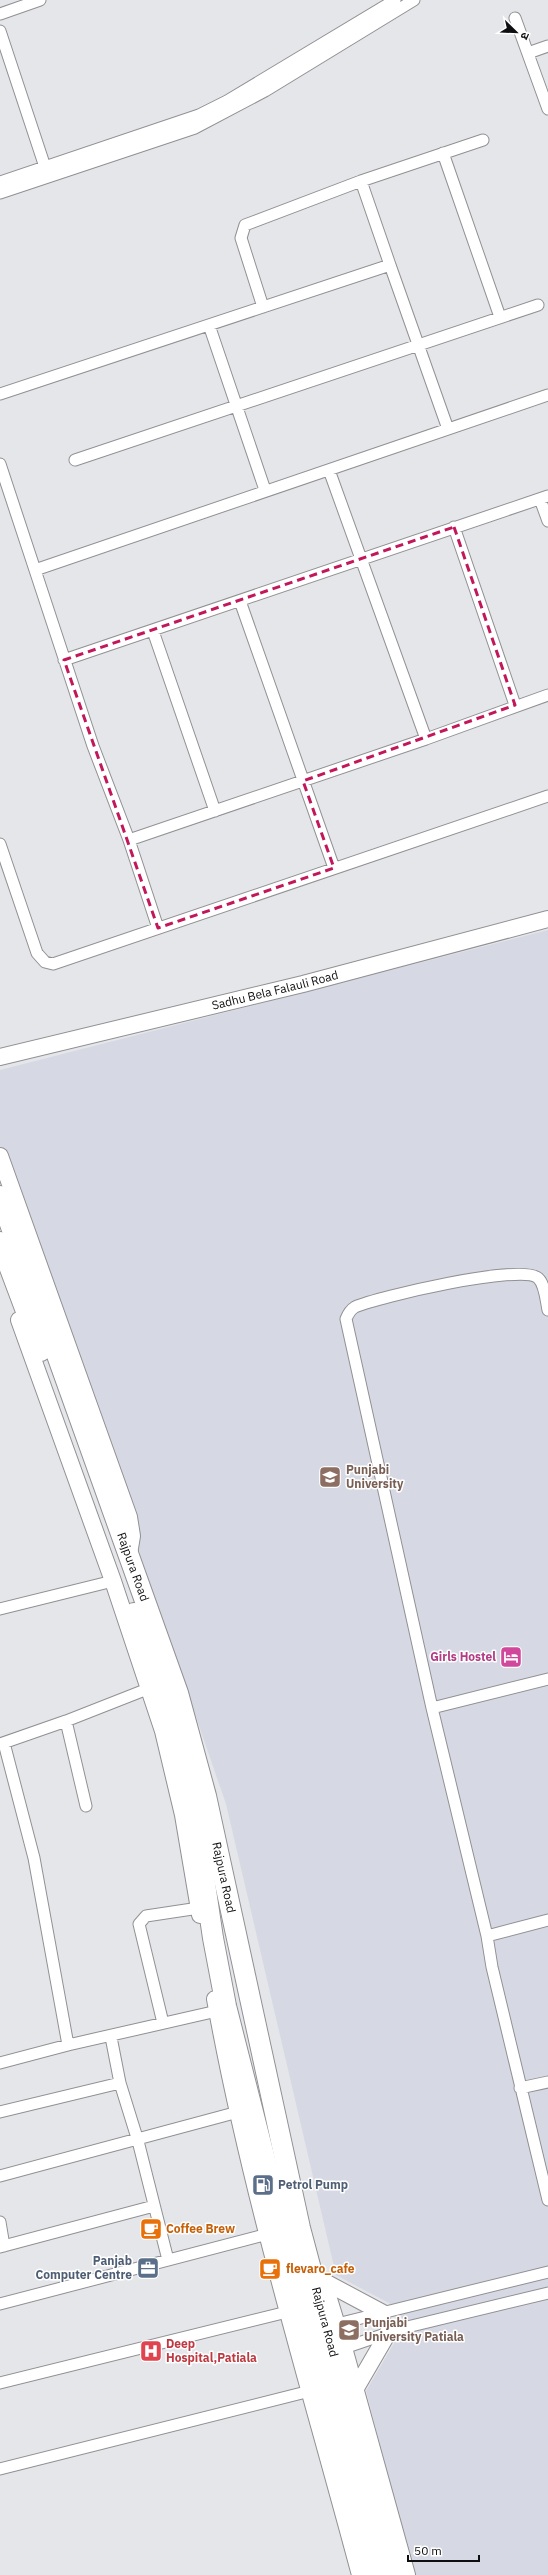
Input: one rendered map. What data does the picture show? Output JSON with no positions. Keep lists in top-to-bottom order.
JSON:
{
  "streets": {
    "highway": ["Rajpura Road"],
    "street": ["Sadhu Bela Falauli Road"]
  },
  "places": {
    "school or university": ["Punjabi University", "Punjabi University Patiala"],
    "hotel": ["Girls Hostel"],
    "fuel station": ["Petrol Pump"],
    "cafe": ["Coffee Brew", "flevaro_cafe"],
    "office": ["Panjab Computer Centre"],
    "hospital": ["Deep Hospital,Patiala"]
  },
  "scale_bar": "50 m",
  "north": "bottom right"
}
